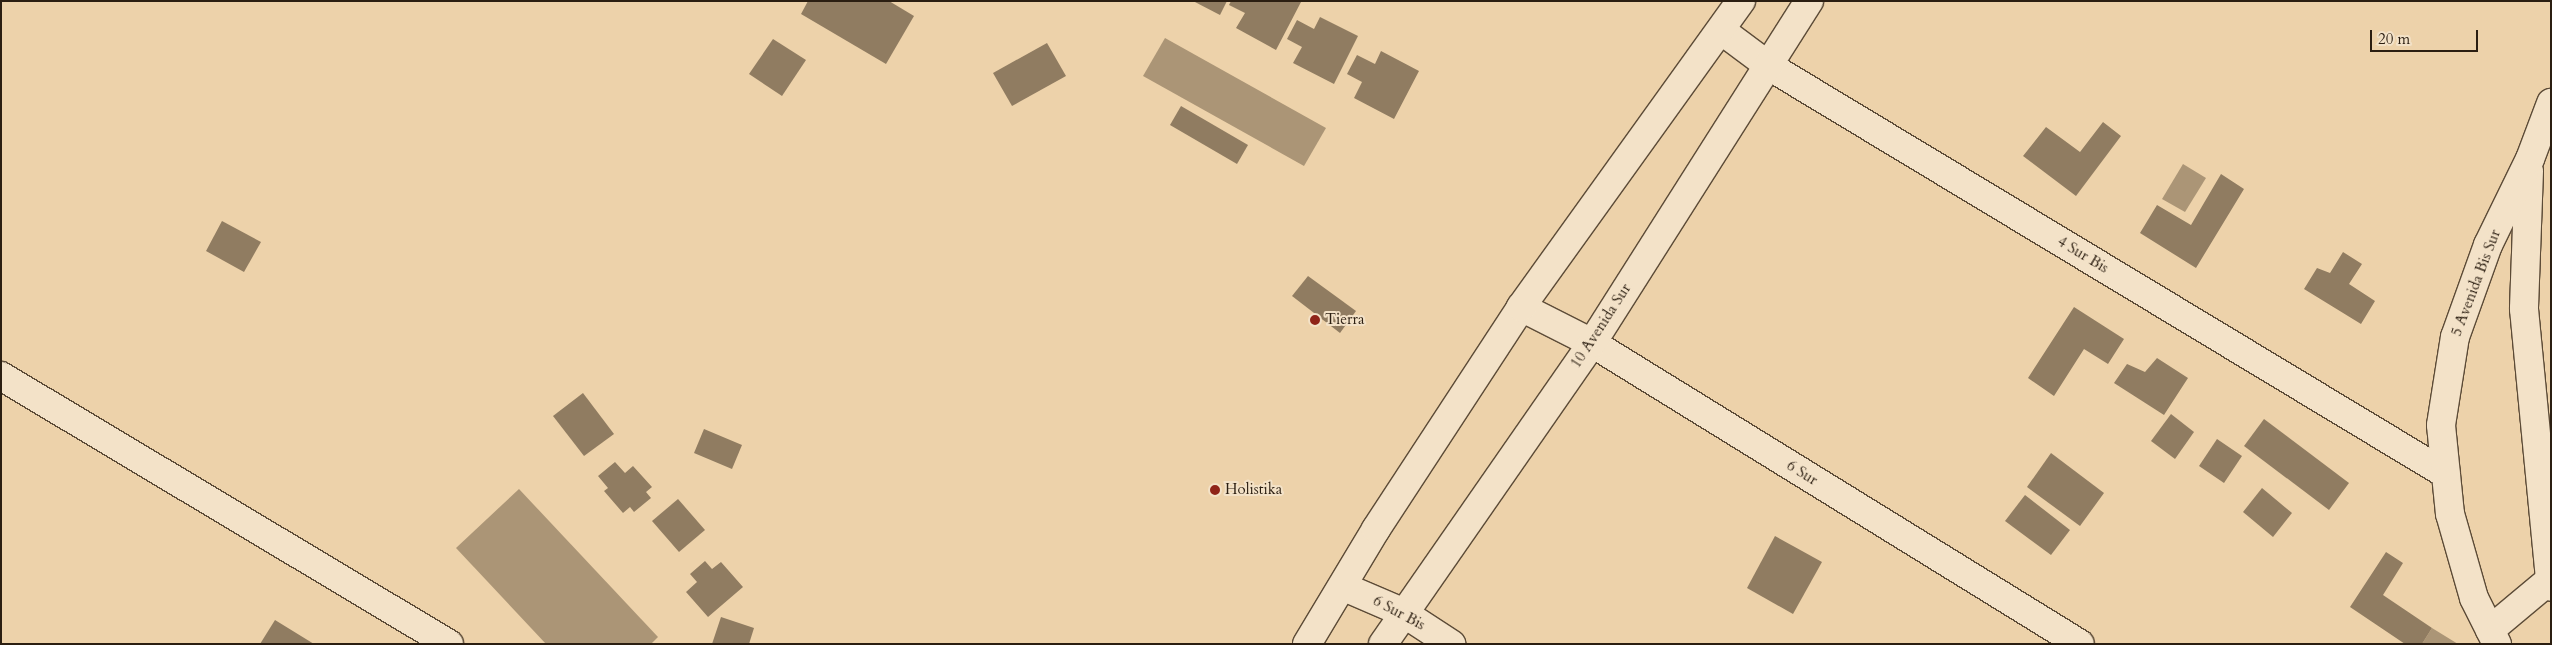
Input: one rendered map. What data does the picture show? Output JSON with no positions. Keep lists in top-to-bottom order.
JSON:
{
  "streets": {
    "street": [
      "4 Sur Bis",
      "5 Avenida Bis Sur",
      "10 Avenida Sur",
      "6 Sur",
      "6 Sur Bis"
    ]
  },
  "crossings": [
    ["4 Sur Bis", "5 Avenida Bis Sur"],
    ["4 Sur Bis", "10 Avenida Sur"],
    ["10 Avenida Sur", "6 Sur"],
    ["10 Avenida Sur", "6 Sur Bis"]
  ],
  "places": ["Tierra", "Holistika"],
  "scale_bar": "20 m"
}
